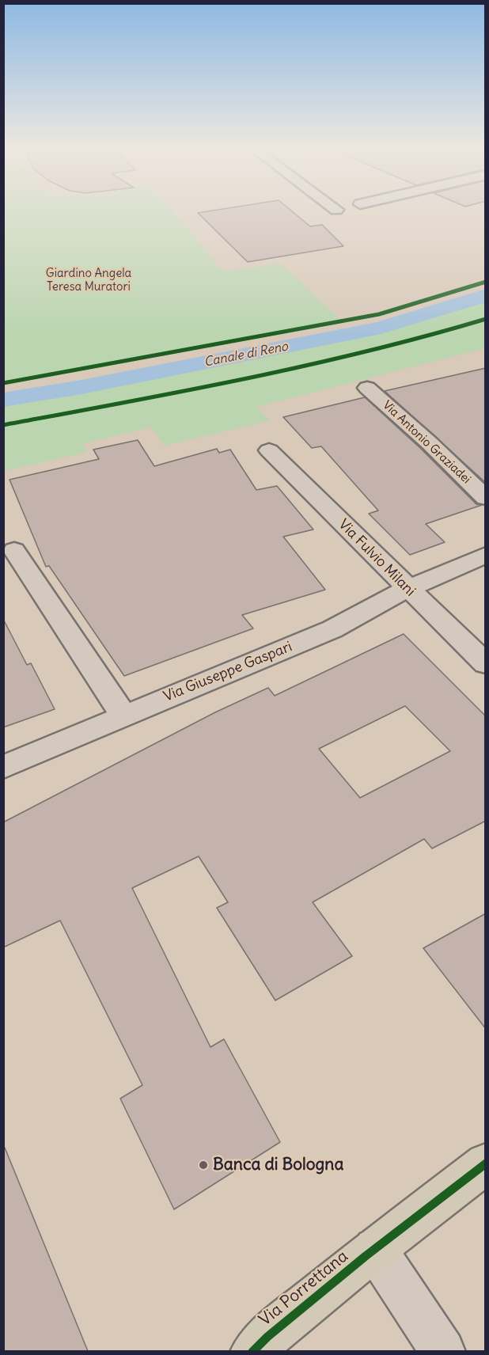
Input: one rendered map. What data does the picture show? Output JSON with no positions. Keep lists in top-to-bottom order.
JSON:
{
  "streets": {
    "main road": ["Via Porrettana"],
    "street": ["Via Antonio Graziadei", "Via Fulvio Milani", "Via Giuseppe Gaspari"]
  },
  "crossings": [
    ["Via Fulvio Milani", "Via Giuseppe Gaspari"]
  ],
  "water": ["Canale di Reno"],
  "parks": ["Giardino Angela Teresa Muratori"],
  "places": ["Banca di Bologna"]
}
